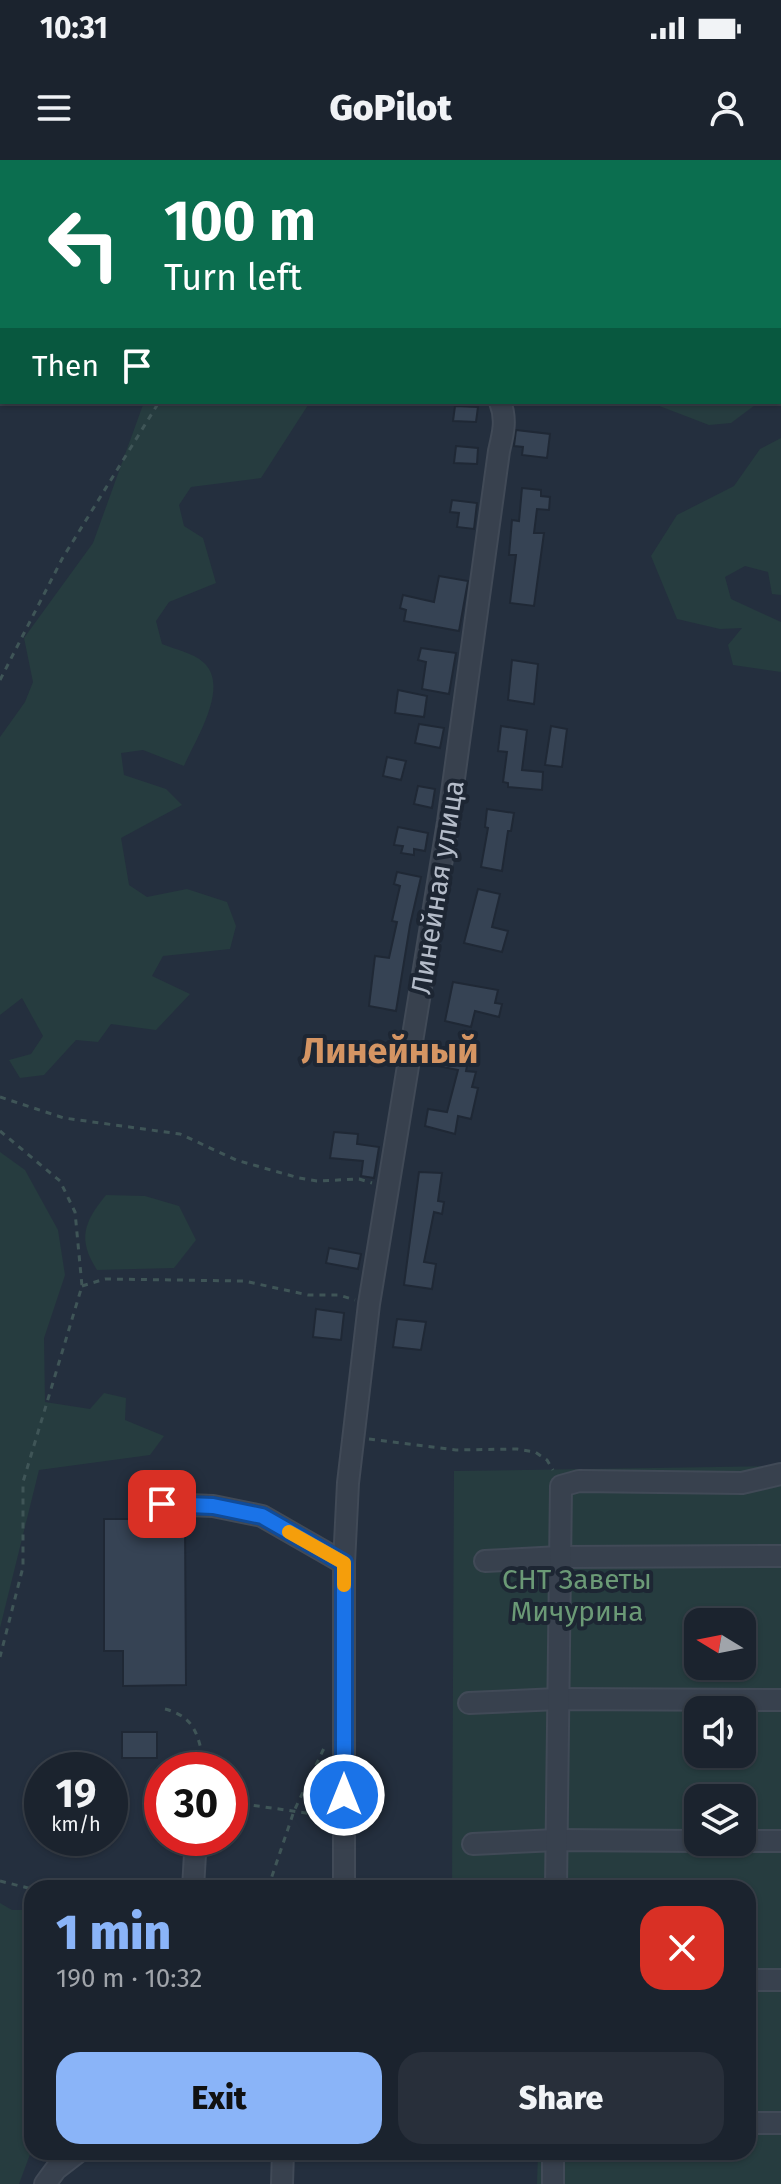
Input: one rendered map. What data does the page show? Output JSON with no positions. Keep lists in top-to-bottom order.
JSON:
{
  "streets": {
    "street": ["Линейная улица"]
  },
  "districts": ["Линейный"],
  "parks": ["СНТ Заветы Мичурина"],
  "north": "left",
  "page": {
    "status": "10:31",
    "header": "GoPilot",
    "turn": ["100 m", "Turn left"],
    "then": "Then",
    "speed": "19 km/h",
    "limit": "30",
    "heading": ["1 min", "190 m · 10:32"],
    "buttons": ["Exit", "Share"]
  }
}
